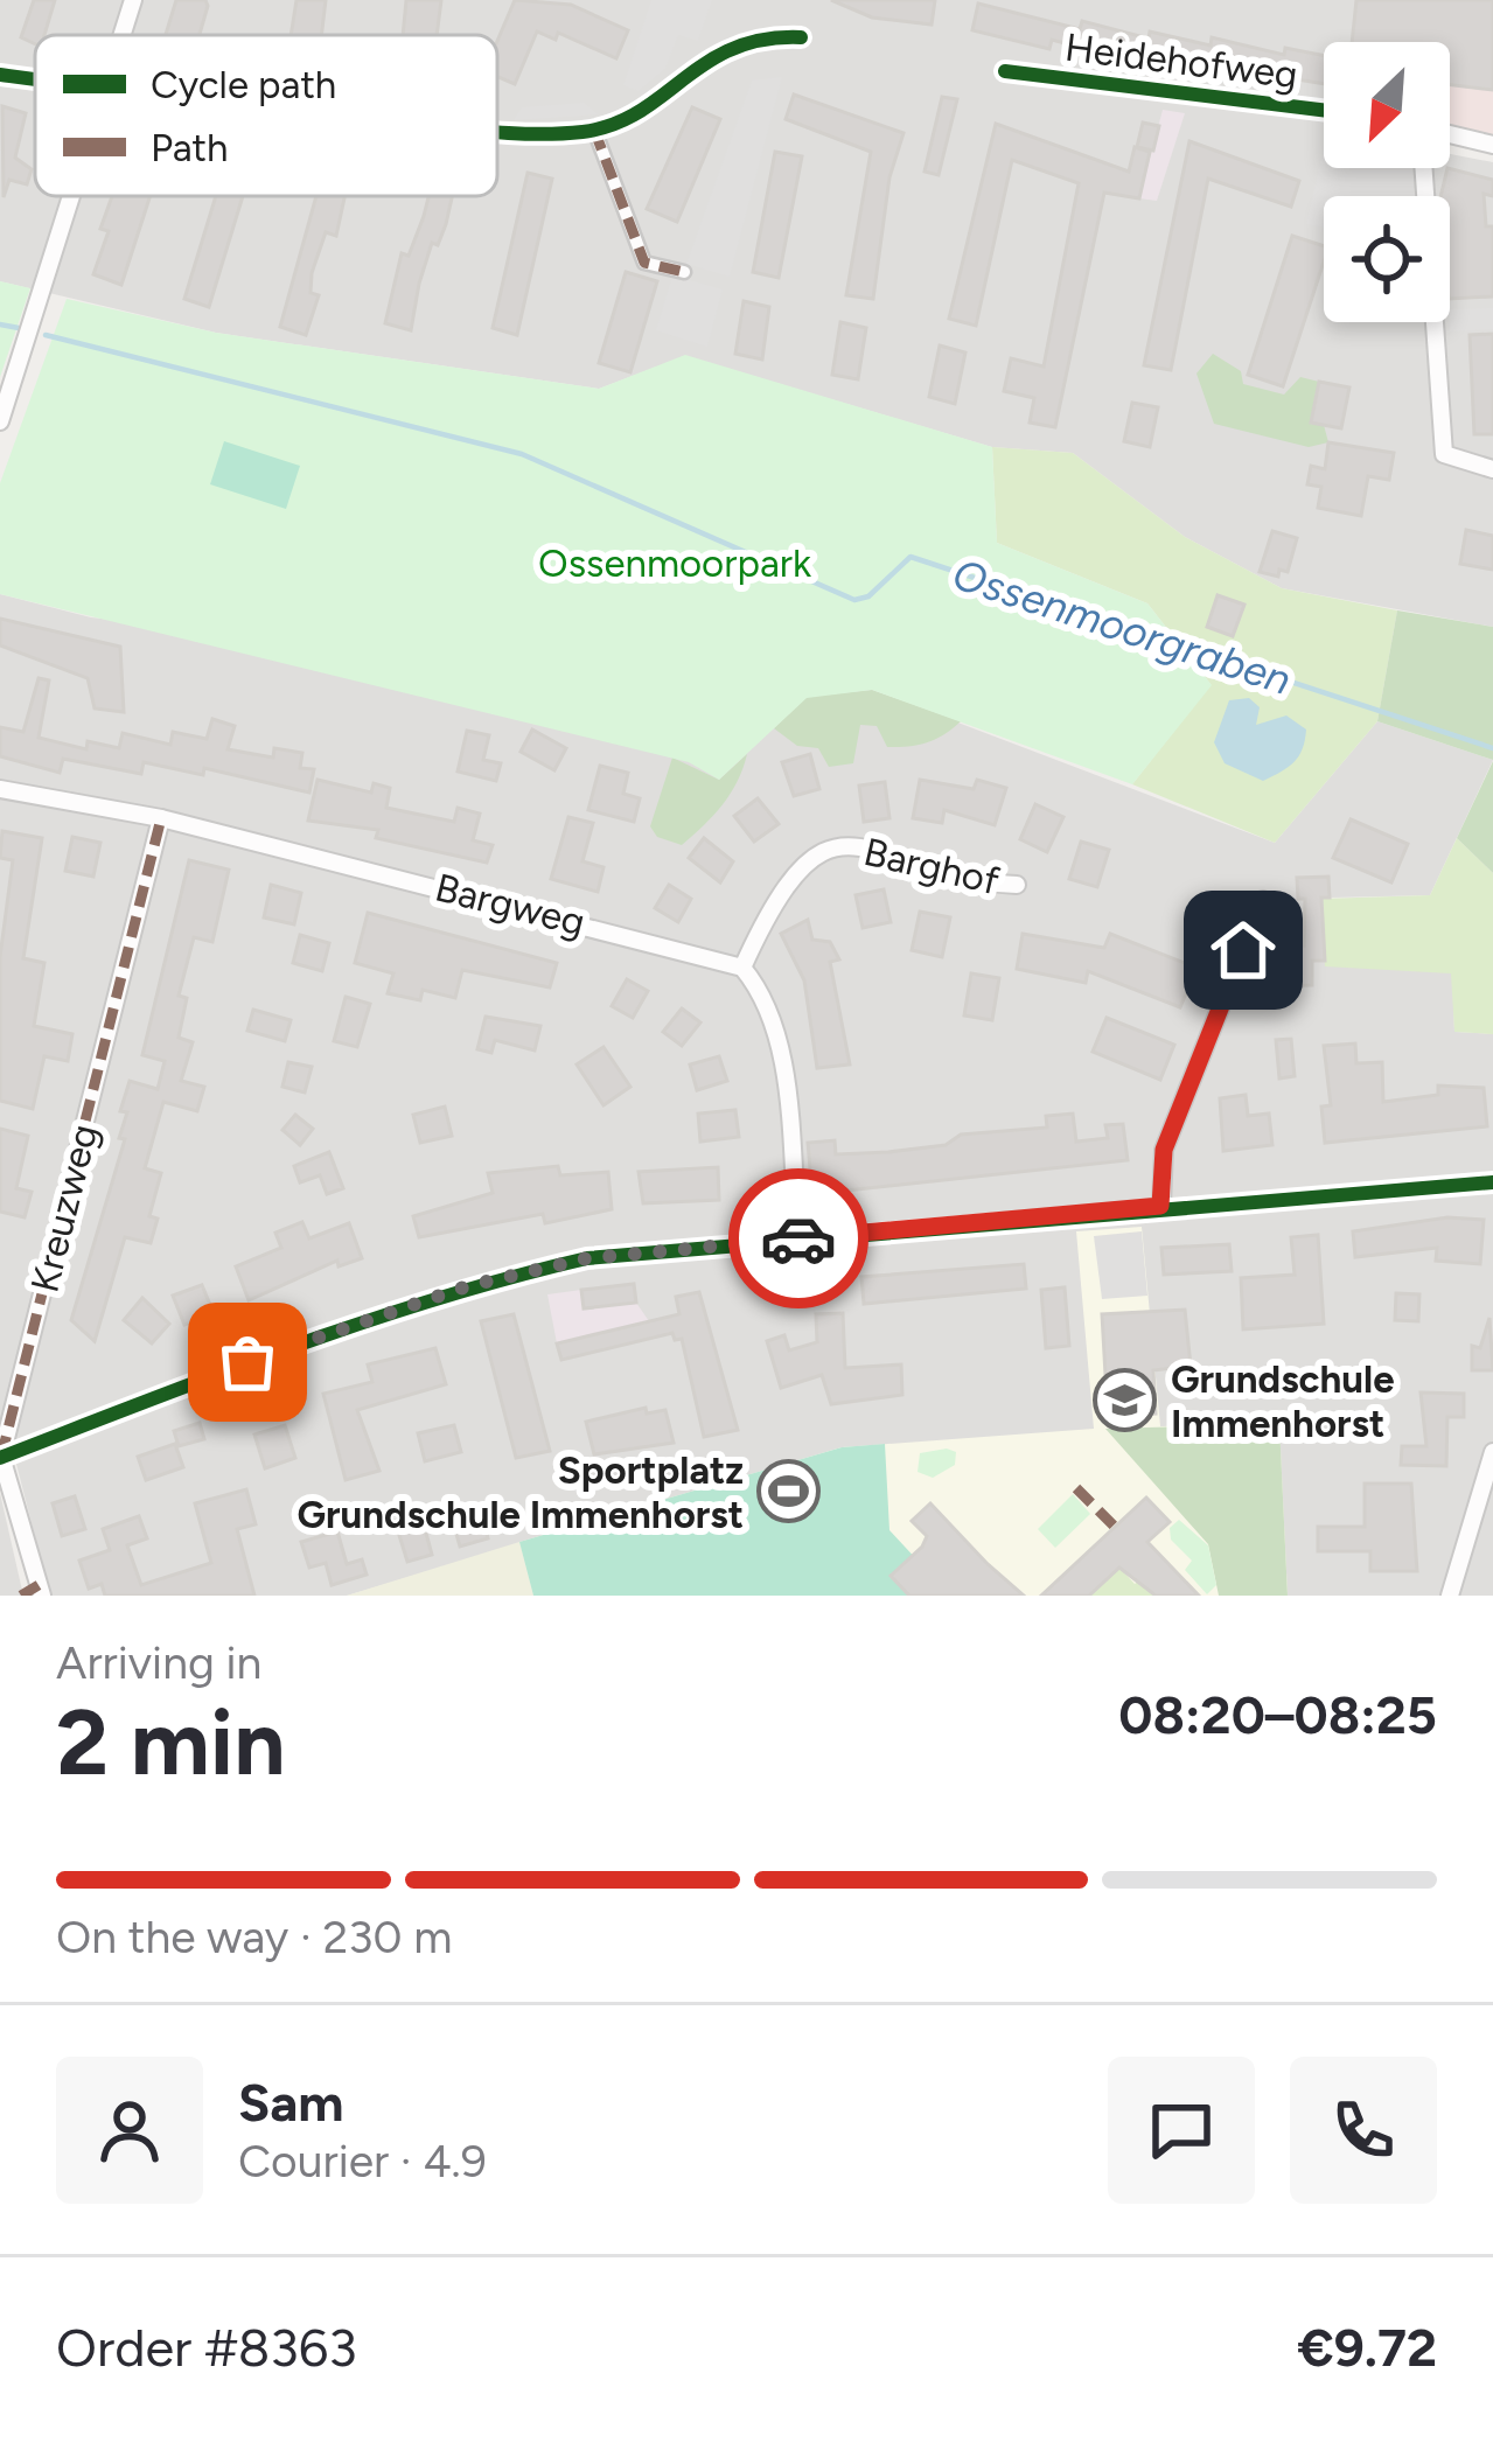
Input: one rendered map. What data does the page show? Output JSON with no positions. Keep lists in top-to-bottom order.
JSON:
{
  "streets": {
    "street": [
      "Heidehofweg",
      "Barghof",
      "Bargweg",
      "Kreuzweg"
    ]
  },
  "crossings": [
    ["Barghof", "Bargweg"],
    ["Bargweg", "Kreuzweg"]
  ],
  "water": ["Ossenmoorgraben"],
  "parks": ["Ossenmoorpark"],
  "places": {
    "school or university": ["Grundschule Immenhorst"],
    "sports": ["Sportplatz Grundschule Immenhorst"]
  },
  "legend": ["Cycle path", "Path"],
  "north": "bottom left",
  "page": {
    "heading": ["2 min", "Arriving in", "08:20–08:25"],
    "panel": [
      "Sam",
      "Courier · 4.9",
      "Order #8363",
      "€9.72"
    ],
    "bar": "On the way · 230 m"
  }
}
